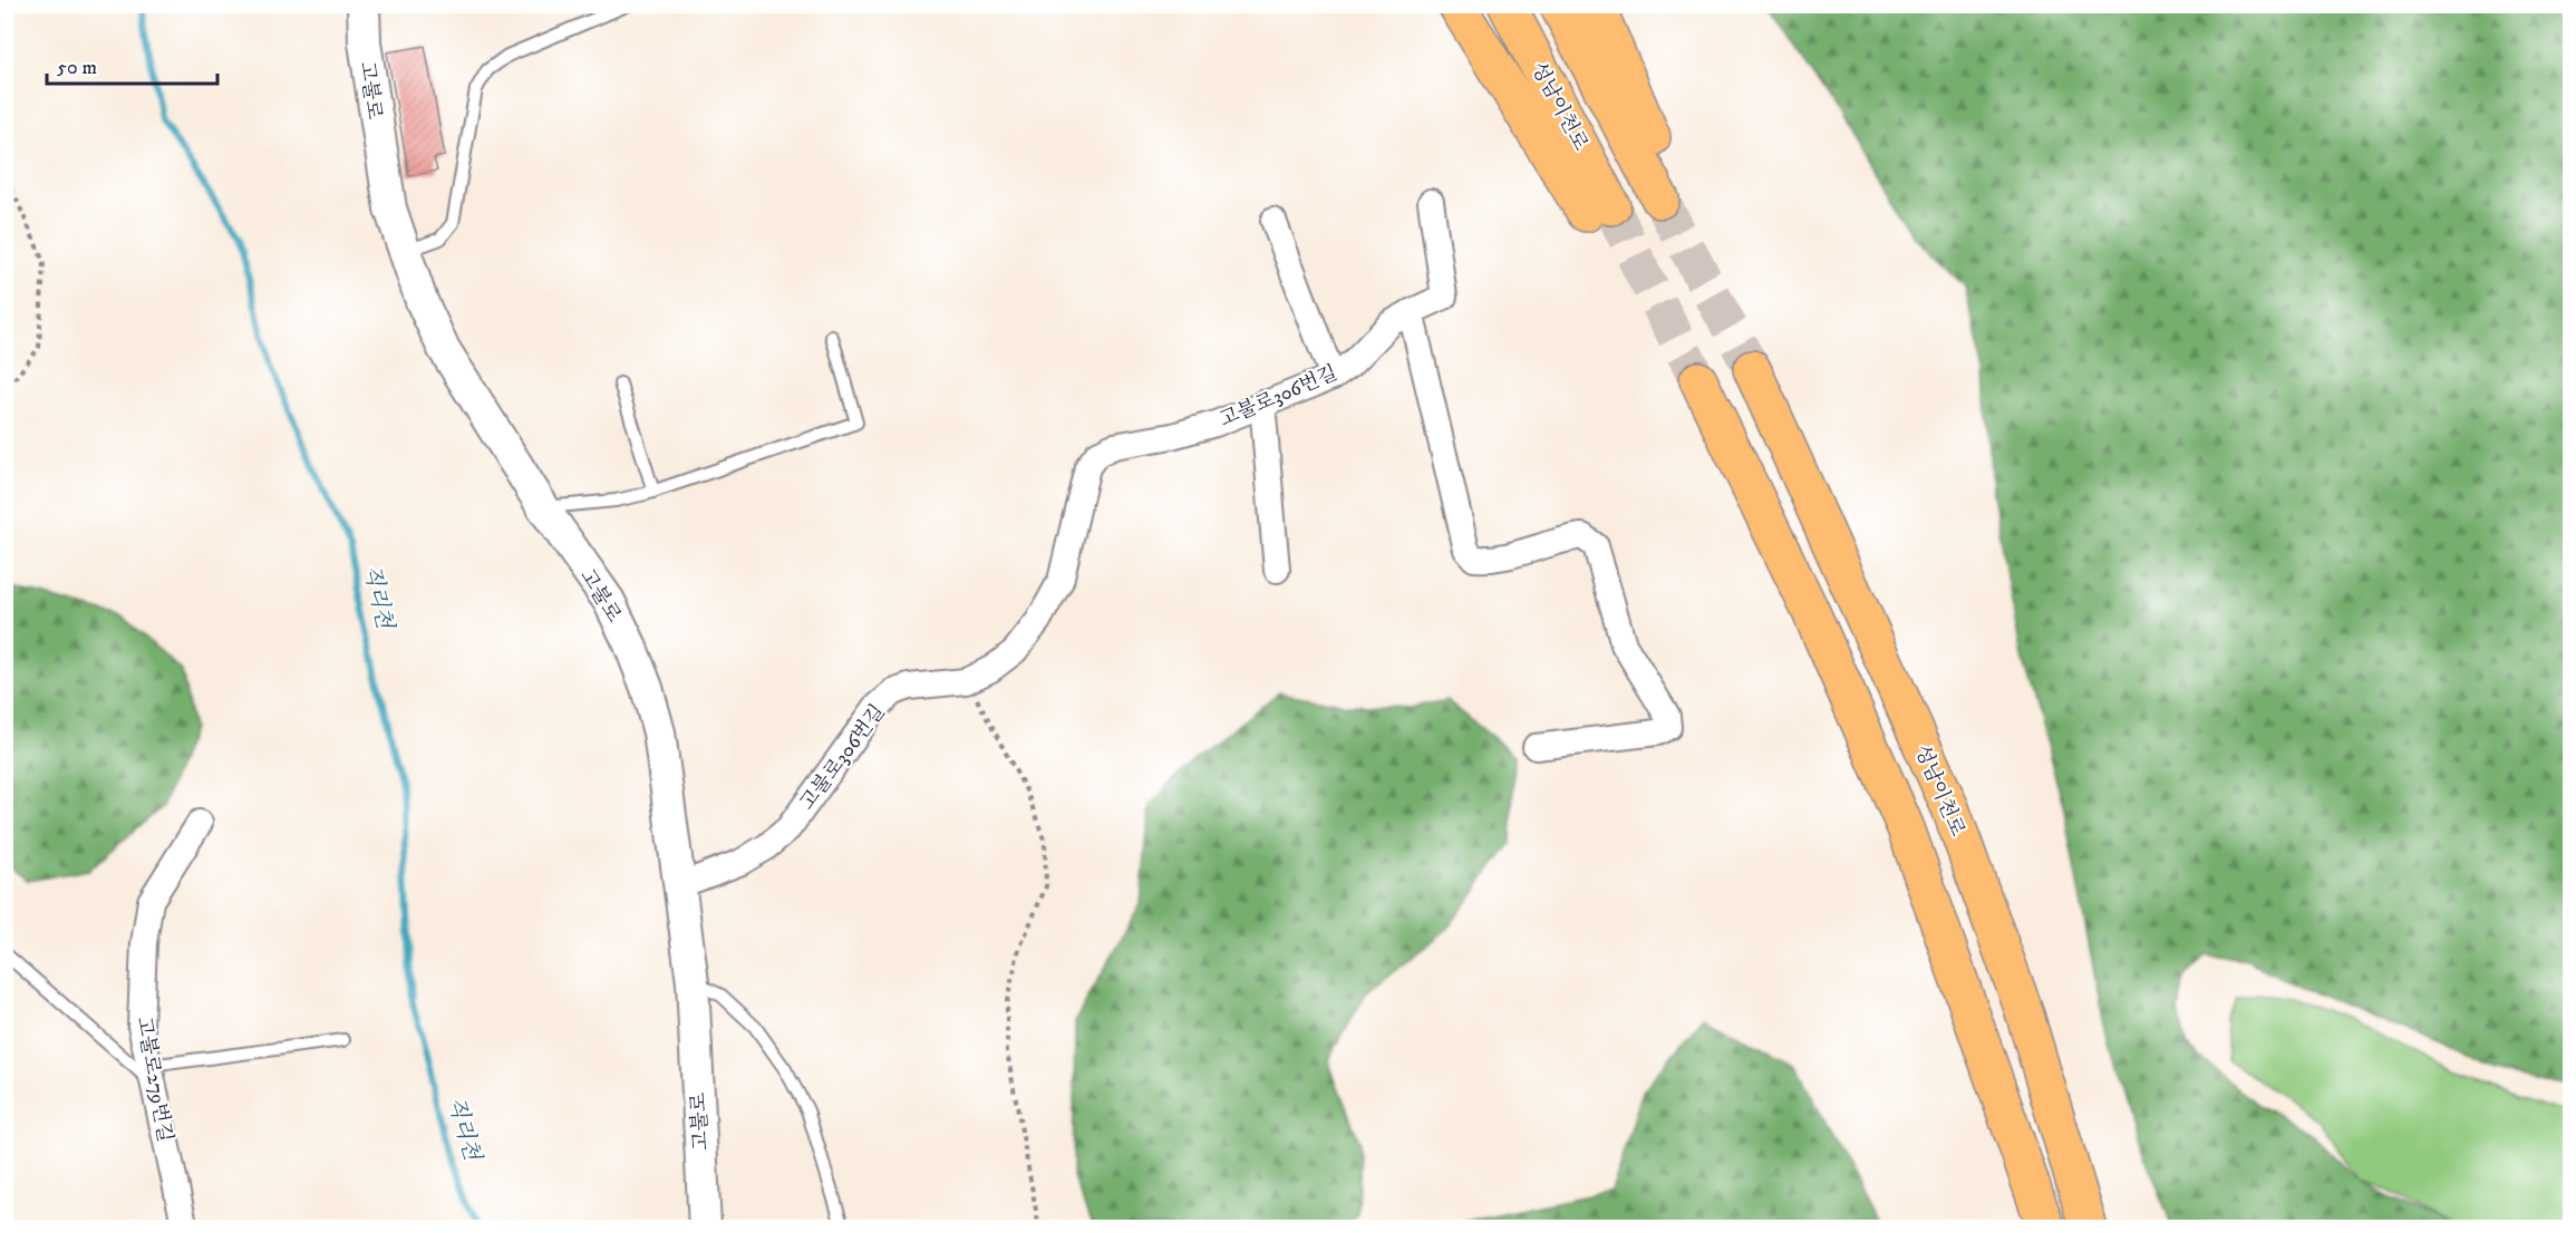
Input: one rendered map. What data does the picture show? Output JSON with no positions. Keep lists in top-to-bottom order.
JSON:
{
  "streets": {
    "highway": ["성남이천로"],
    "street": ["고불로", "고불로306번길", "고불로279번길"]
  },
  "crossings": [
    ["고불로", "고불로306번길"]
  ],
  "water": ["직리천"],
  "scale_bar": "50 m"
}
